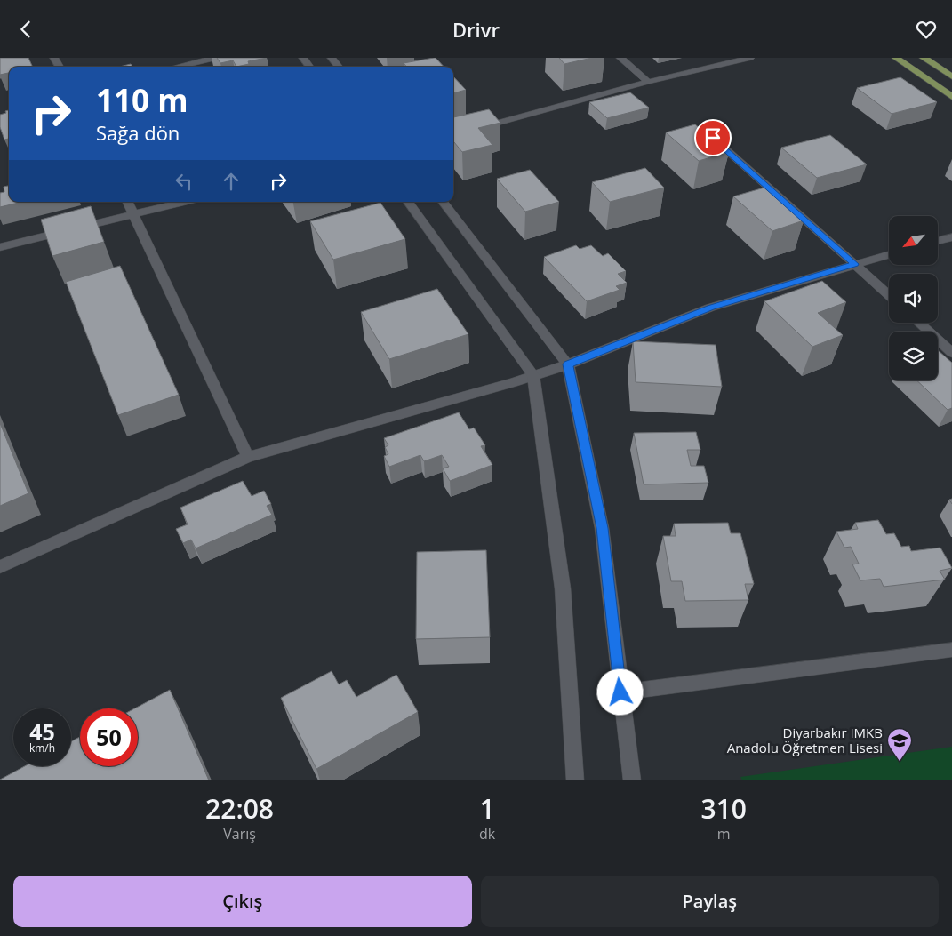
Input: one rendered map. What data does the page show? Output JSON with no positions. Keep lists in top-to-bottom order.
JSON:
{
  "places": {
    "school or university": ["Diyarbakır IMKB Anadolu Öğretmen Lisesi"]
  },
  "north": "bottom left",
  "page": {
    "header": "Drivr",
    "turn": ["110 m", "Sağa dön"],
    "speed": "45 km/h",
    "limit": "50",
    "eta": [
      "22:08",
      "Varış",
      "1",
      "dk",
      "310",
      "m"
    ],
    "buttons": ["Çıkış", "Paylaş"]
  }
}
